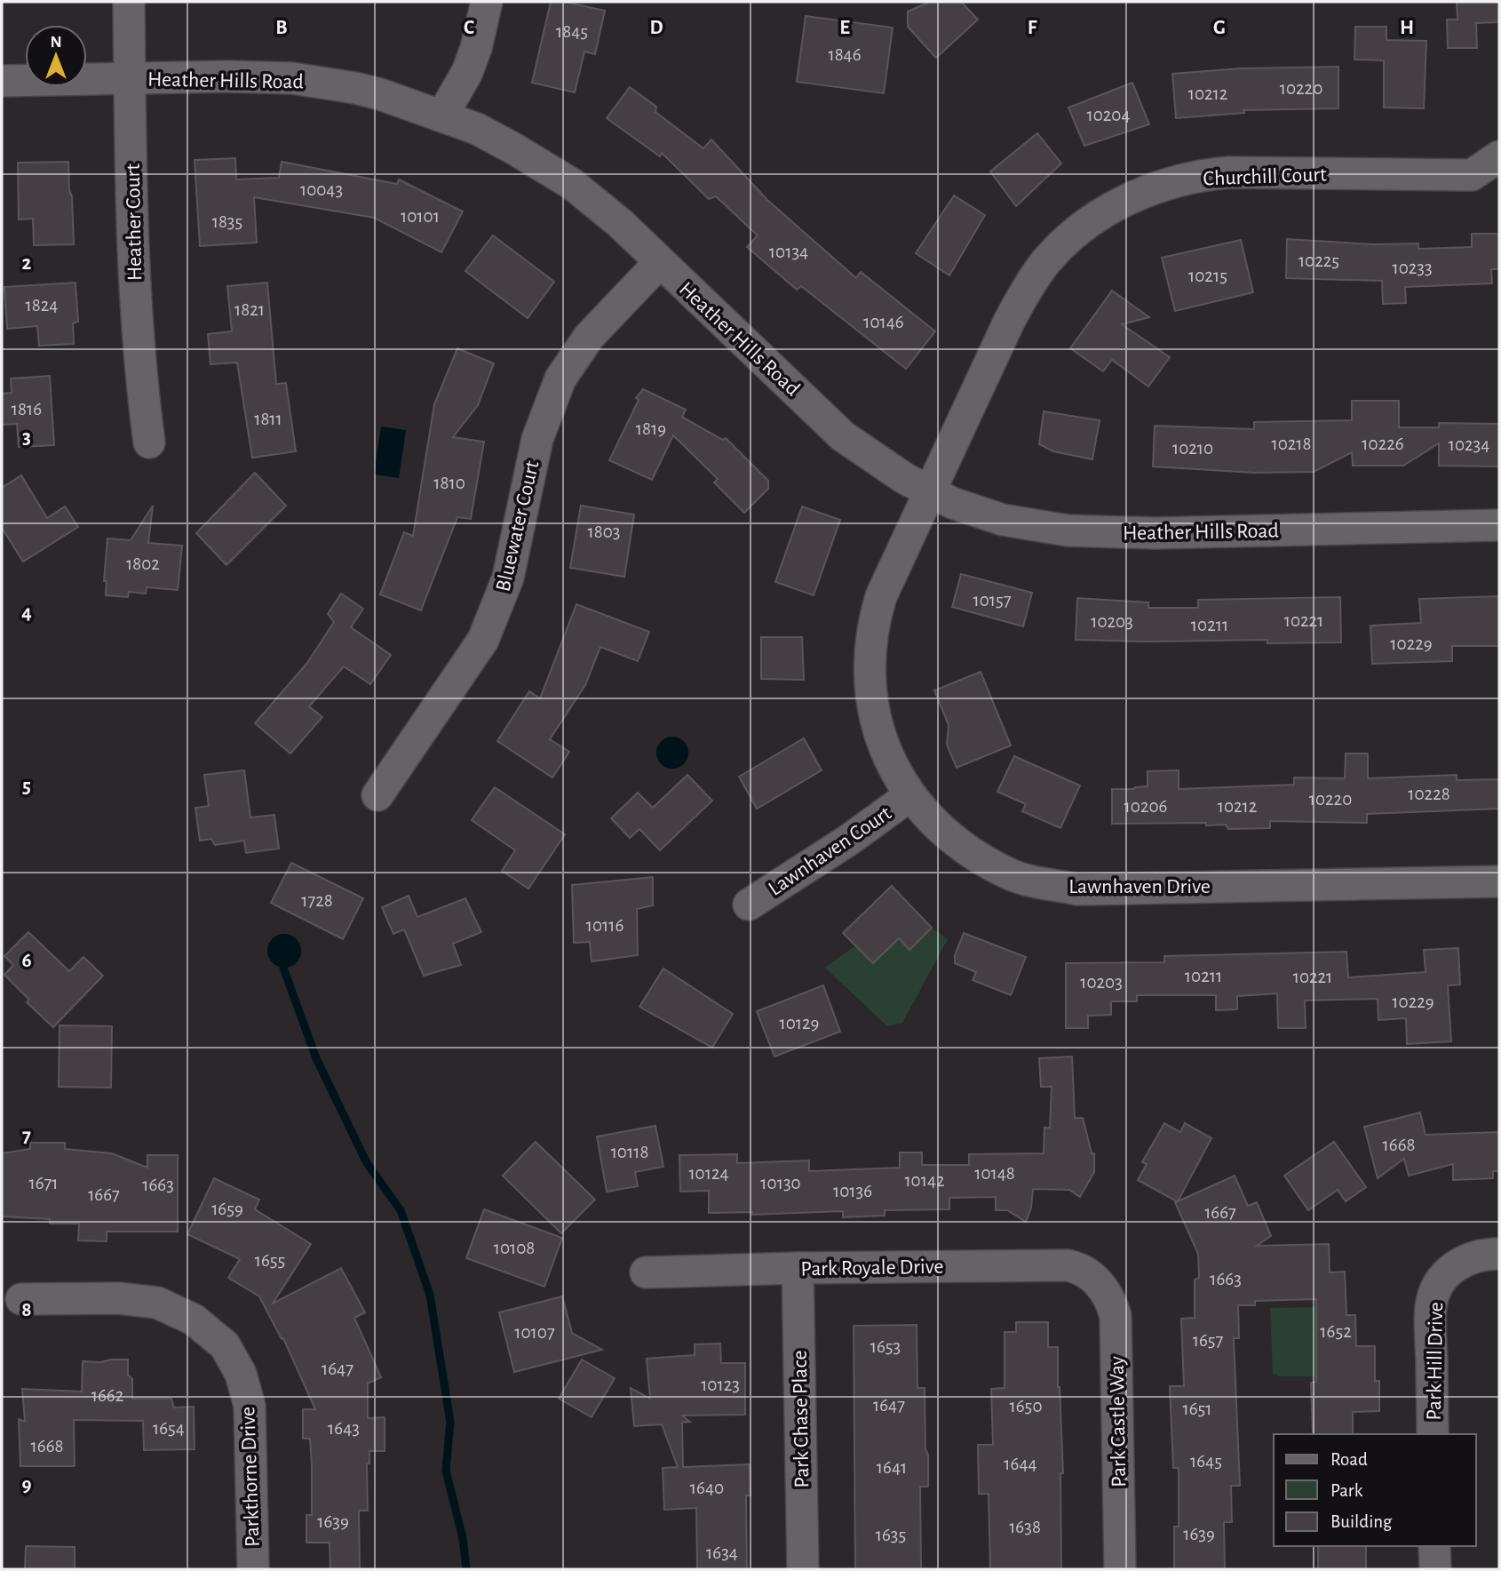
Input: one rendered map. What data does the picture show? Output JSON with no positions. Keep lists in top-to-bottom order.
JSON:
{
  "streets": {
    "street": [
      "Heather Hills Road",
      "Churchill Court",
      "Heather Court",
      "Bluewater Court",
      "Lawnhaven Court",
      "Lawnhaven Drive",
      "Park Royale Drive",
      "Park Hill Drive",
      "Park Chase Place",
      "Park Castle Way",
      "Parkthorne Drive"
    ]
  },
  "crossings": [
    ["Heather Hills Road", "Churchill Court"],
    ["Heather Hills Road", "Heather Court"],
    ["Heather Hills Road", "Bluewater Court"],
    ["Heather Hills Road", "Lawnhaven Drive"],
    ["Churchill Court", "Lawnhaven Drive"],
    ["Lawnhaven Court", "Lawnhaven Drive"],
    ["Park Royale Drive", "Park Chase Place"],
    ["Park Royale Drive", "Park Castle Way"]
  ],
  "house_numbers": [
    "1845",
    "1846",
    "10220",
    "10212",
    "10204",
    "10043",
    "10101",
    "1835",
    "10134",
    "10225",
    "10233",
    "10215",
    "1824",
    "1821",
    "10146",
    "1816",
    "1811",
    "1819",
    "10218",
    "10226",
    "10234",
    "10210",
    "1810",
    "1803",
    "1802",
    "10157",
    "10221",
    "10203",
    "10211",
    "10229",
    "10228",
    "10220",
    "10206",
    "10212",
    "1728",
    "10116",
    "10211",
    "10221",
    "10203",
    "10229",
    "10129",
    "1668",
    "10118",
    "10124",
    "10148",
    "10142",
    "1671",
    "10130",
    "1663",
    "10136",
    "1667",
    "1659",
    "1667",
    "10108",
    "1655",
    "1663",
    "1652",
    "10107",
    "1657",
    "1653",
    "1647",
    "10123",
    "1662",
    "1647",
    "1650",
    "1651",
    "1654",
    "1643",
    "1668",
    "1645",
    "1644",
    "1641",
    "1640",
    "1639",
    "1638",
    "1639",
    "1635",
    "1634"
  ],
  "legend": ["Road", "Park", "Building"],
  "north": "top",
  "grid": {
    "columns": [
      "B",
      "C",
      "D",
      "E",
      "F",
      "G",
      "H"
    ],
    "rows": [
      "2",
      "3",
      "4",
      "5",
      "6",
      "7",
      "8",
      "9"
    ]
  }
}
